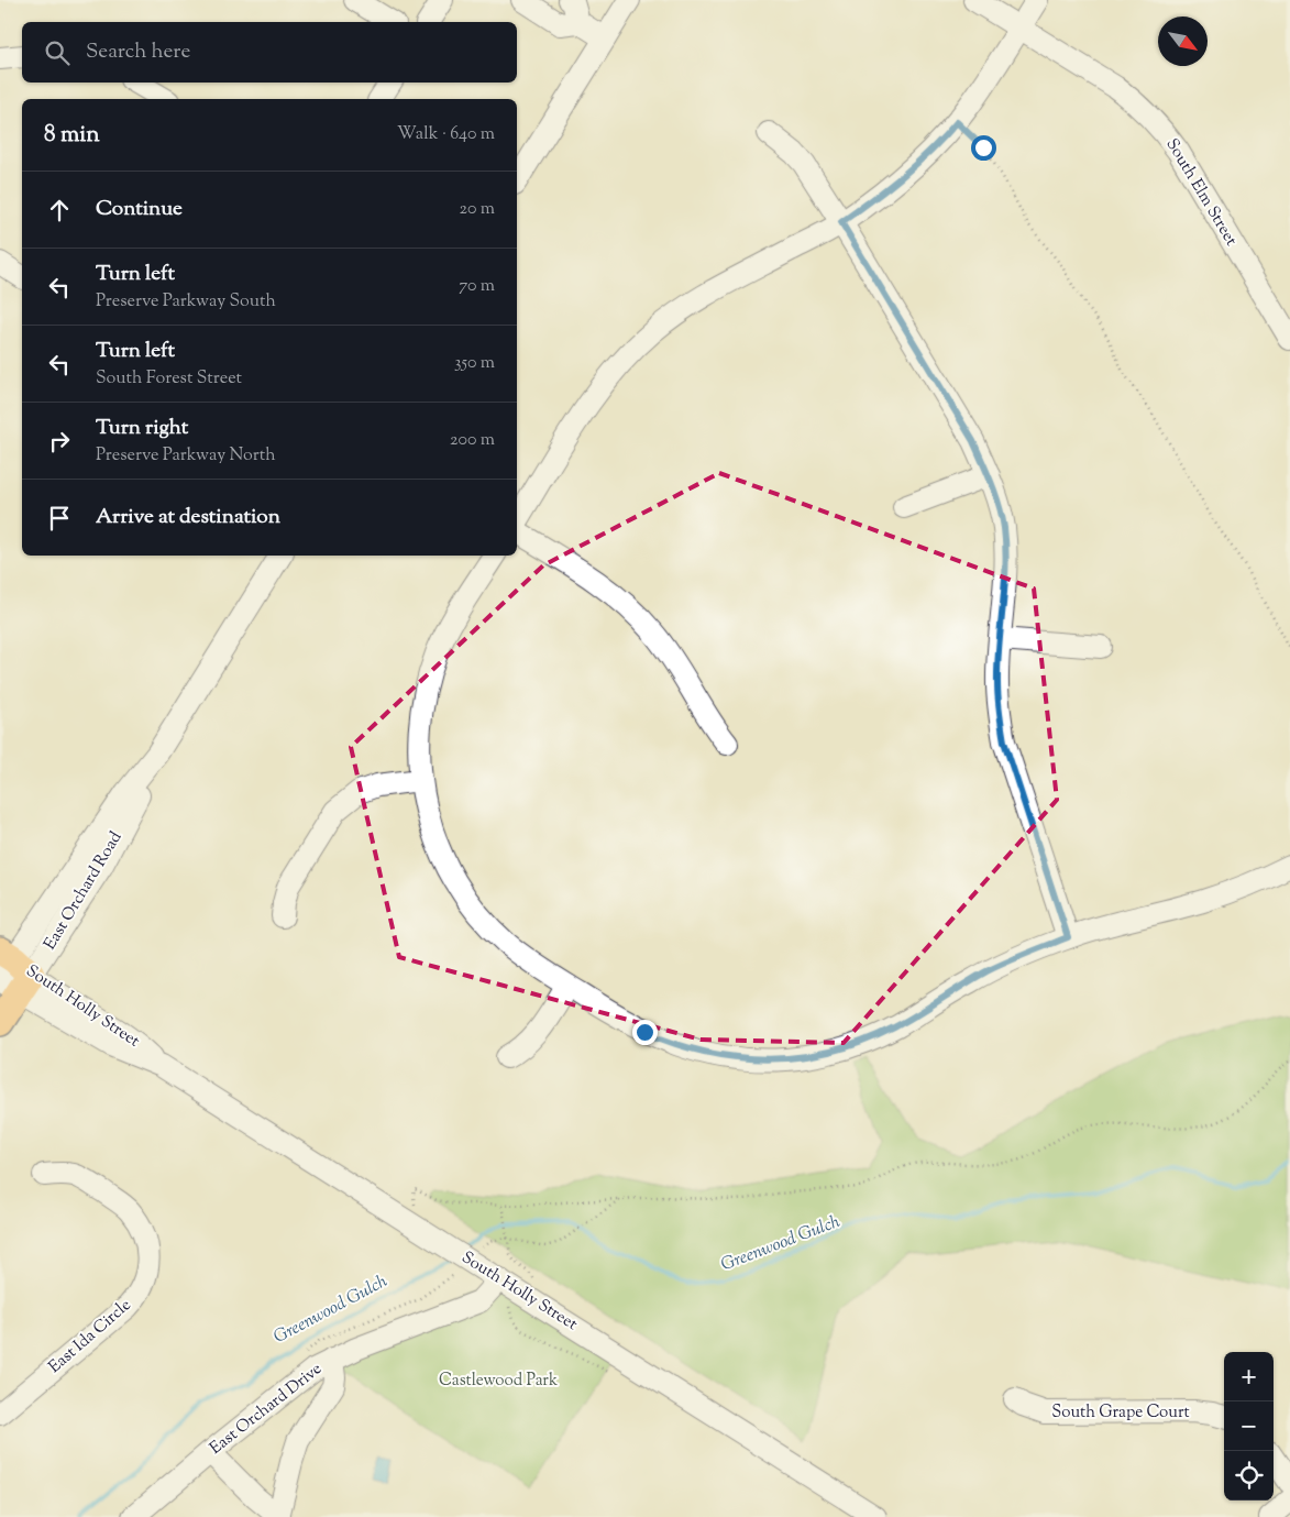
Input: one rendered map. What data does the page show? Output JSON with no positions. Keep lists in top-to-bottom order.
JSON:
{
  "streets": {
    "main road": ["East Orchard Road"],
    "street": [
      "South Elm Street",
      "South Holly Street",
      "East Ida Circle",
      "East Orchard Drive",
      "South Grape Court"
    ]
  },
  "crossings": [
    ["East Orchard Road", "South Holly Street"],
    ["South Holly Street", "East Orchard Drive"]
  ],
  "water": ["Greenwood Gulch"],
  "parks": ["Castlewood Park"],
  "north": "bottom right",
  "page": {
    "search": "Search here",
    "heading": ["8 min", "Walk · 640 m"],
    "list": [
      ["Continue", "20 m"],
      ["Turn left", "Preserve Parkway South", "70 m"],
      ["Turn left", "South Forest Street", "350 m"],
      ["Turn right", "Preserve Parkway North", "200 m"],
      "Arrive at destination"
    ],
    "map_buttons": ["+", "−"]
  }
}
